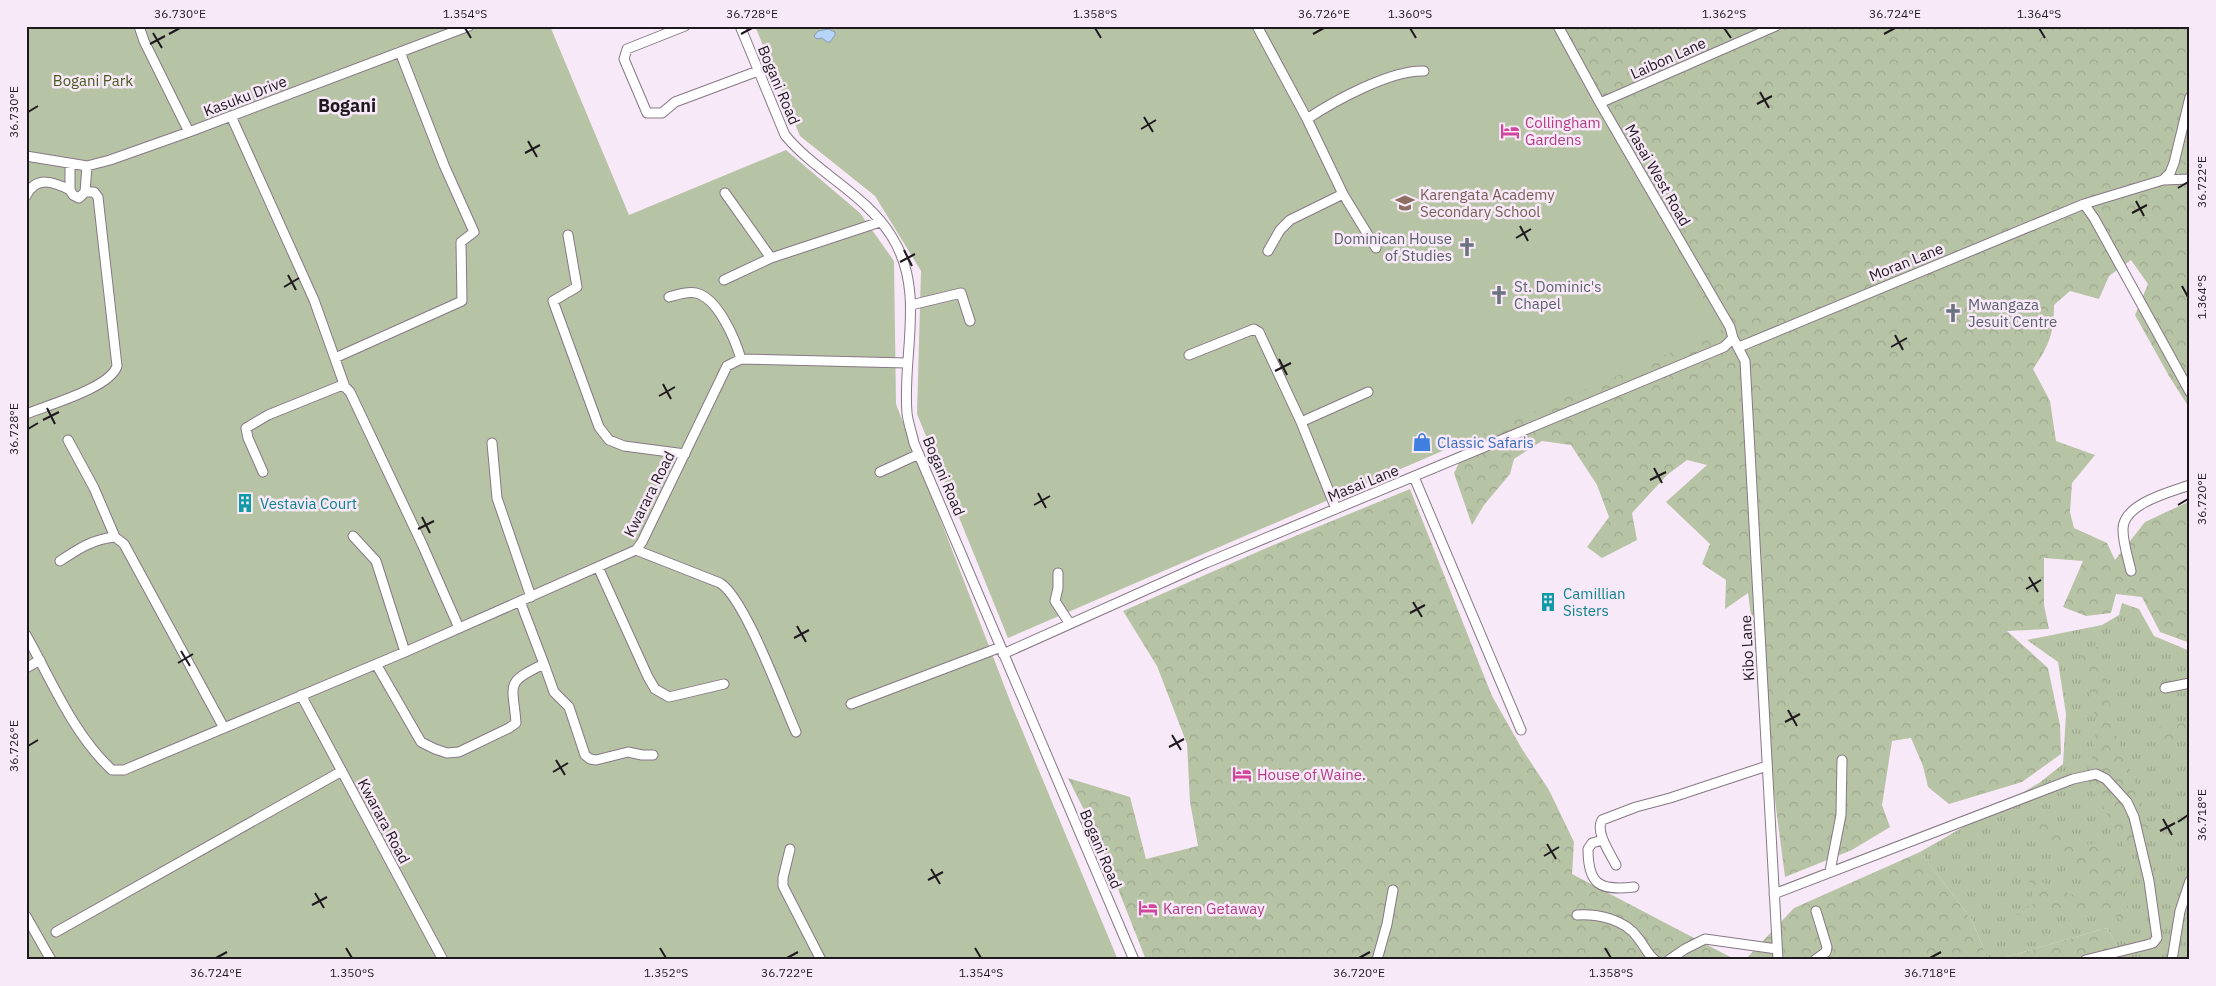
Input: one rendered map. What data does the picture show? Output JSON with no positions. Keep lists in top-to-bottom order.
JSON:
{
  "streets": {
    "street": [
      "Laibon Lane",
      "Bogani Road",
      "Kasuku Drive",
      "Masai West Road",
      "Moran Lane",
      "Masai Lane",
      "Kwarara Road",
      "Kibo Lane"
    ]
  },
  "crossings": [
    ["Laibon Lane", "Masai West Road"],
    ["Bogani Road", "Masai Lane"],
    ["Masai West Road", "Masai Lane"],
    ["Masai West Road", "Kibo Lane"],
    ["Moran Lane", "Kibo Lane"],
    ["Masai Lane", "Kibo Lane"]
  ],
  "districts": ["Bogani"],
  "parks": ["Bogani Park"],
  "places": {
    "hotel": ["Collingham Gardens", "House of Waine.", "Karen Getaway"],
    "school or university": ["Karengata Academy Secondary School"],
    "church": ["Dominican House of Studies", "St. Dominic's Chapel", "Mwangaza Jesuit Centre"],
    "shop": ["Classic Safaris"],
    "building": ["Vestavia Court", "Camillian Sisters"]
  },
  "coordinates": [
    "36.730°E",
    "1.354°S",
    "36.728°E",
    "1.358°S",
    "36.726°E",
    "1.360°S",
    "1.362°S",
    "36.724°E",
    "1.364°S",
    "36.722°E",
    "36.720°E",
    "36.718°E",
    "1.350°S",
    "1.352°S"
  ]
}
